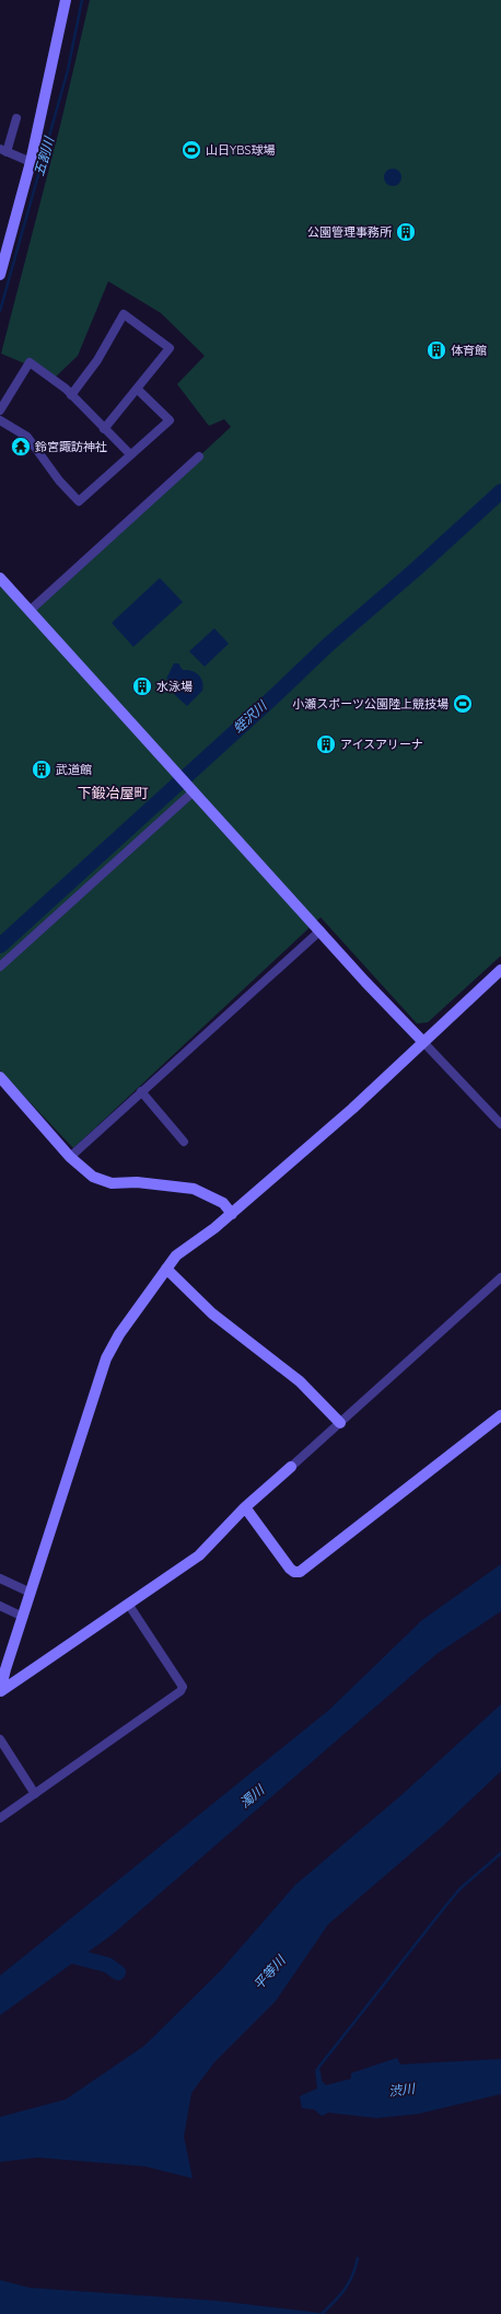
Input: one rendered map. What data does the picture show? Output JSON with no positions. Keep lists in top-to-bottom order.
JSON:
{
  "districts": ["下鍛冶屋町"],
  "water": [
    "五割川",
    "蛭沢川",
    "濁川",
    "平等川",
    "渋川"
  ],
  "places": {
    "sports": ["山日YBS球場", "小瀬スポーツ公園陸上競技場"],
    "building": [
      "公園管理事務所",
      "体育館",
      "水泳場",
      "アイスアリーナ",
      "武道館"
    ],
    "temple": ["鈴宮諏訪神社"]
  }
}
